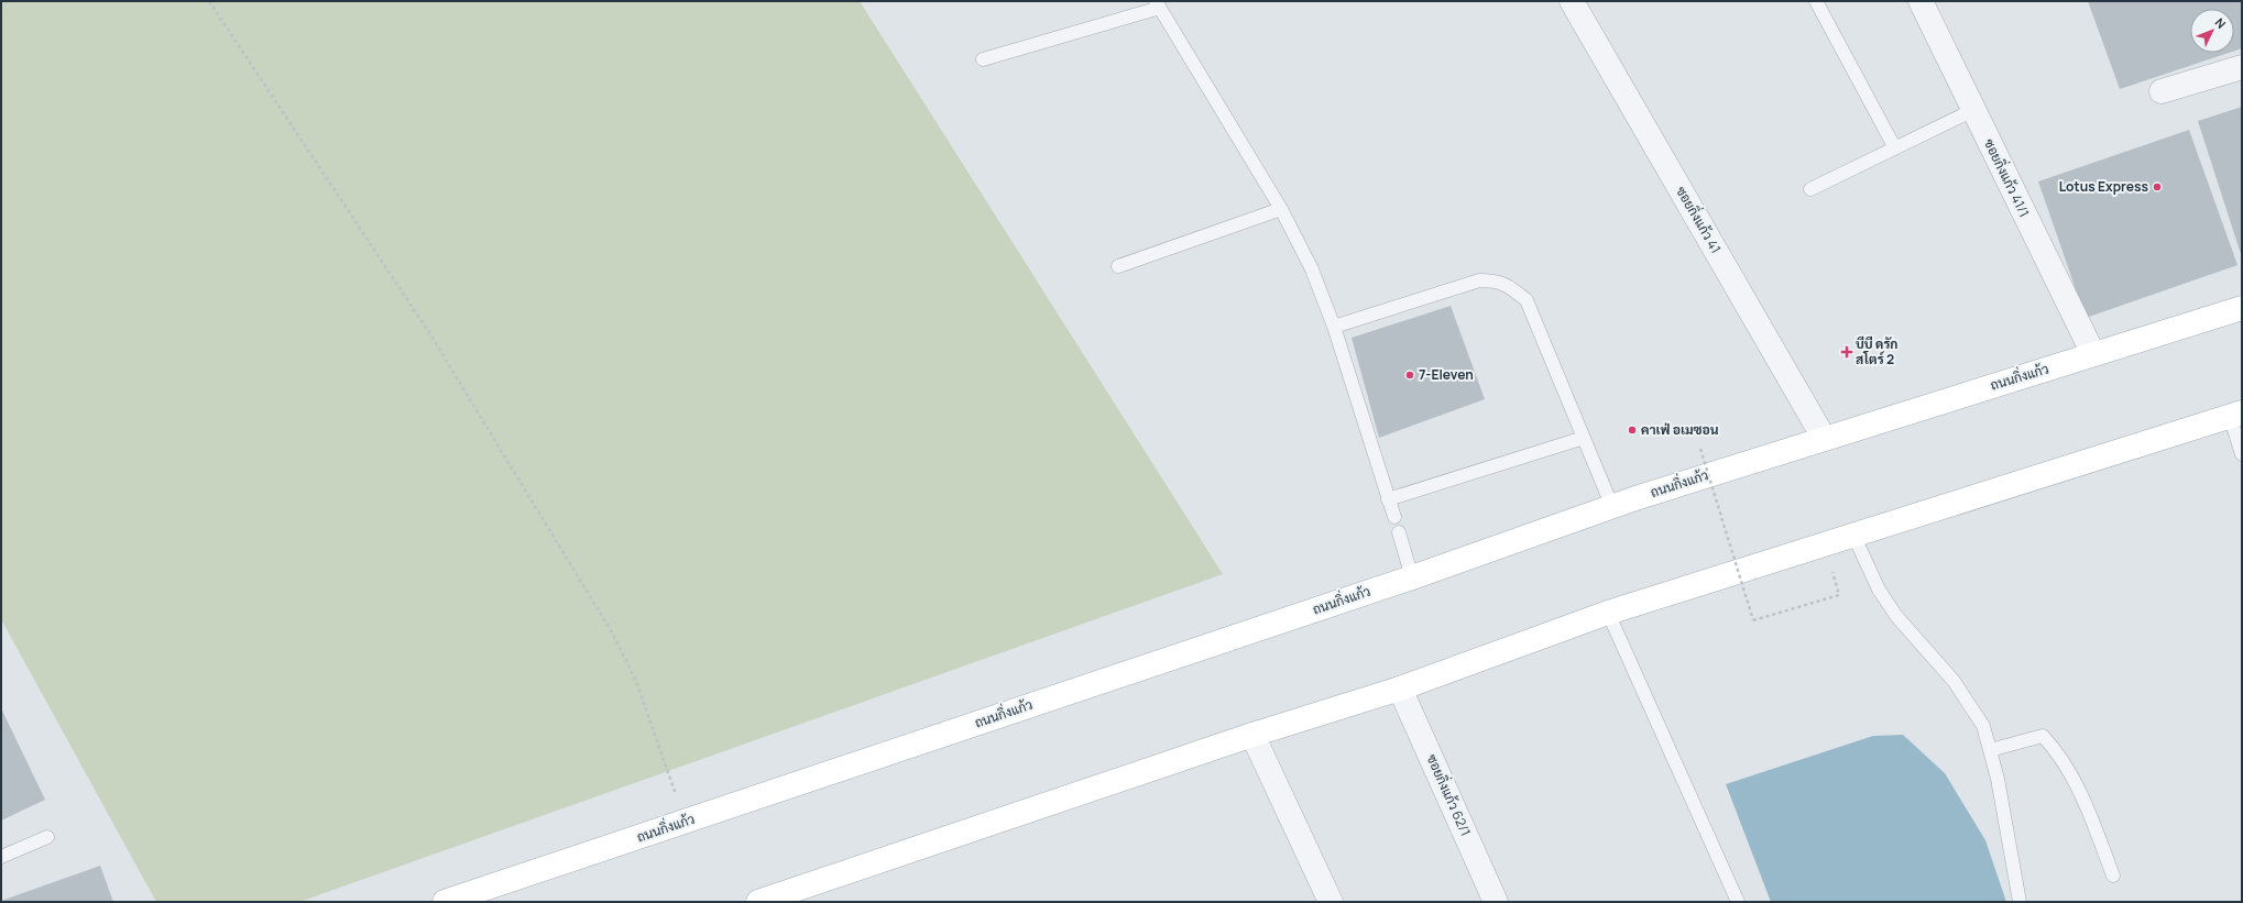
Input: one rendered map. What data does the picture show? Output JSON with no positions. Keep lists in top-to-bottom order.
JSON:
{
  "streets": {
    "main road": ["ถนนกิ่งแก้ว"],
    "street": ["ซอยกิ่งแก้ว 41/1", "ซอยกิ่งแก้ว 41", "ซอยกิ่งแก้ว 62/1"]
  },
  "crossings": [
    ["ซอยกิ่งแก้ว 41/1", "ถนนกิ่งแก้ว"],
    ["ซอยกิ่งแก้ว 41", "ถนนกิ่งแก้ว"]
  ],
  "places": {
    "other": ["Lotus Express", "7-Eleven", "คาเฟ่ อเมซอน"],
    "health": ["บีบี ดรัก สโตร์ 2"]
  },
  "north": "top right"
}
